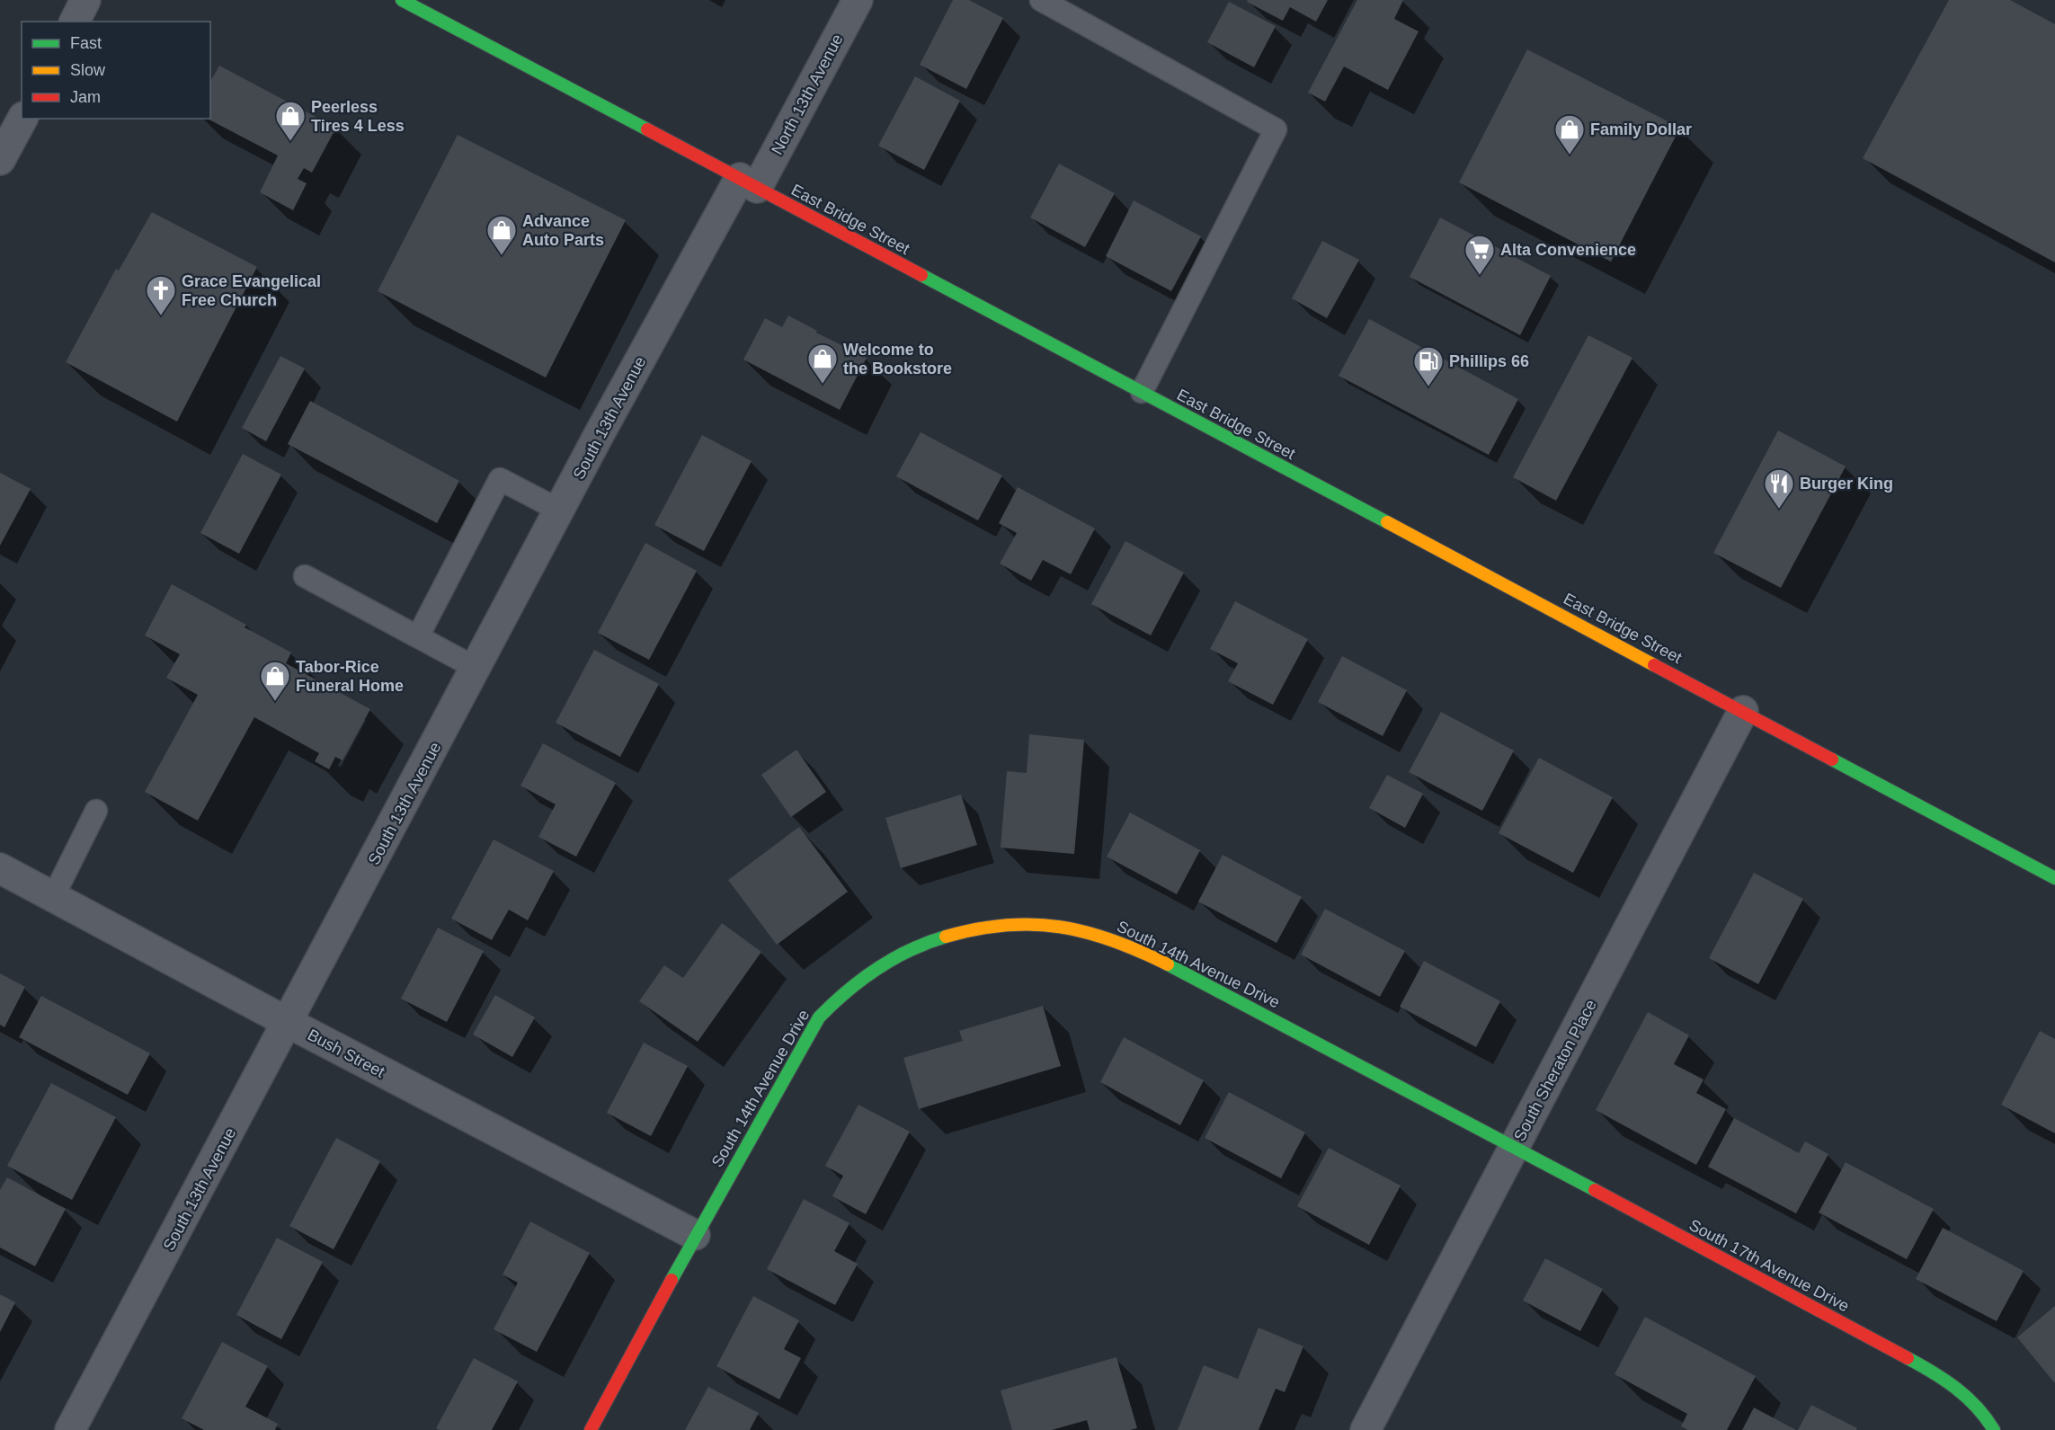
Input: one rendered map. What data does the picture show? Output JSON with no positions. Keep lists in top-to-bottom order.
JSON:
{
  "streets": {
    "main road": ["East Bridge Street", "South 14th Avenue Drive", "South 17th Avenue Drive"],
    "street": [
      "North 13th Avenue",
      "South 13th Avenue",
      "Bush Street",
      "South Sheraton Place"
    ]
  },
  "crossings": [
    ["North 13th Avenue", "East Bridge Street"],
    ["North 13th Avenue", "South 13th Avenue"],
    ["East Bridge Street", "South 13th Avenue"],
    ["East Bridge Street", "South Sheraton Place"],
    ["South 13th Avenue", "Bush Street"],
    ["South 14th Avenue Drive", "Bush Street"],
    ["South 14th Avenue Drive", "South Sheraton Place"],
    ["South 14th Avenue Drive", "South 17th Avenue Drive"],
    ["South Sheraton Place", "South 17th Avenue Drive"]
  ],
  "places": {
    "shop": [
      "Peerless Tires 4 Less",
      "Family Dollar",
      "Advance Auto Parts",
      "Welcome to the Bookstore",
      "Tabor-Rice Funeral Home"
    ],
    "supermarket": ["Alta Convenience"],
    "church": ["Grace Evangelical Free Church"],
    "fuel station": ["Phillips 66"],
    "restaurant": ["Burger King"]
  },
  "legend": ["Fast", "Slow", "Jam"]
}
